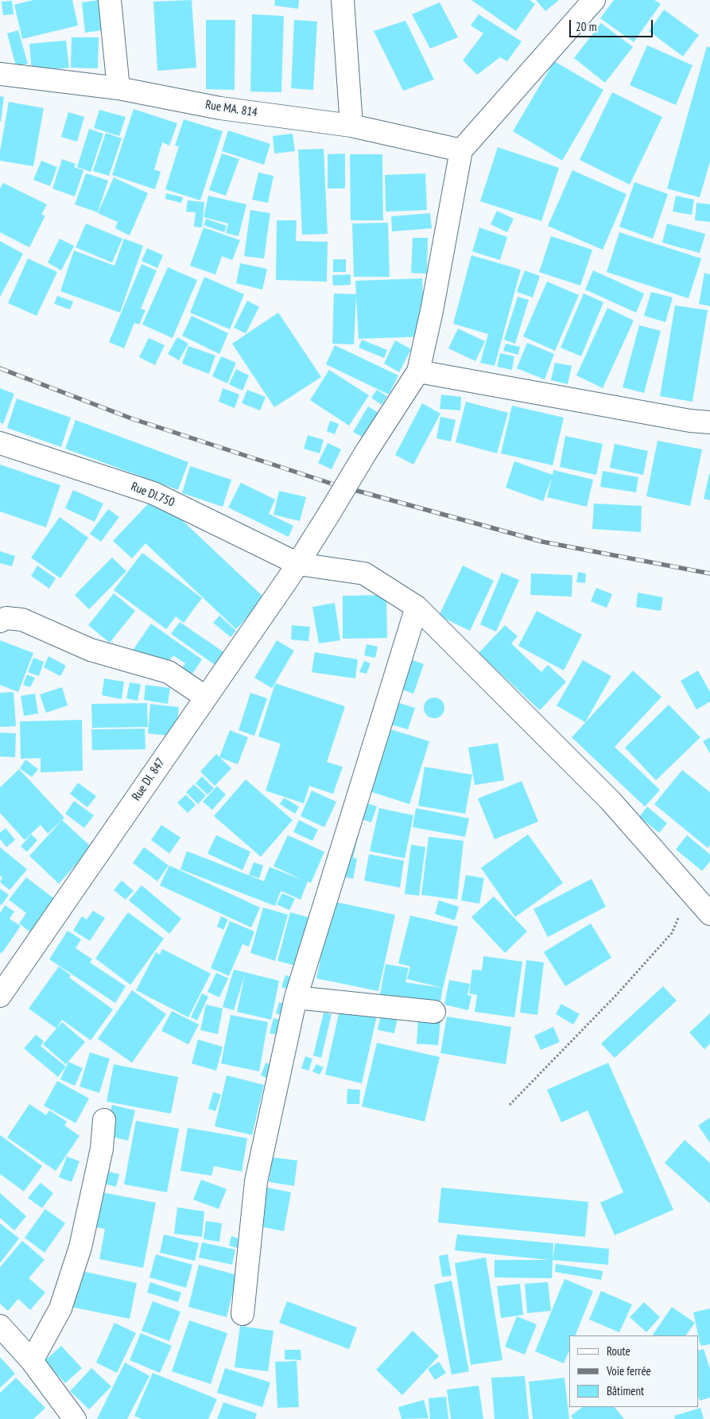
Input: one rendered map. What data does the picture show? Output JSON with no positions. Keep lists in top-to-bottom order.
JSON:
{
  "streets": {
    "street": ["Rue MA. 814", "Rue DI.750", "Rue DI. 847"]
  },
  "crossings": [
    ["Rue DI.750", "Rue DI. 847"]
  ],
  "legend": ["Route", "Voie ferrée", "Bâtiment"],
  "scale_bar": "20 m"
}
